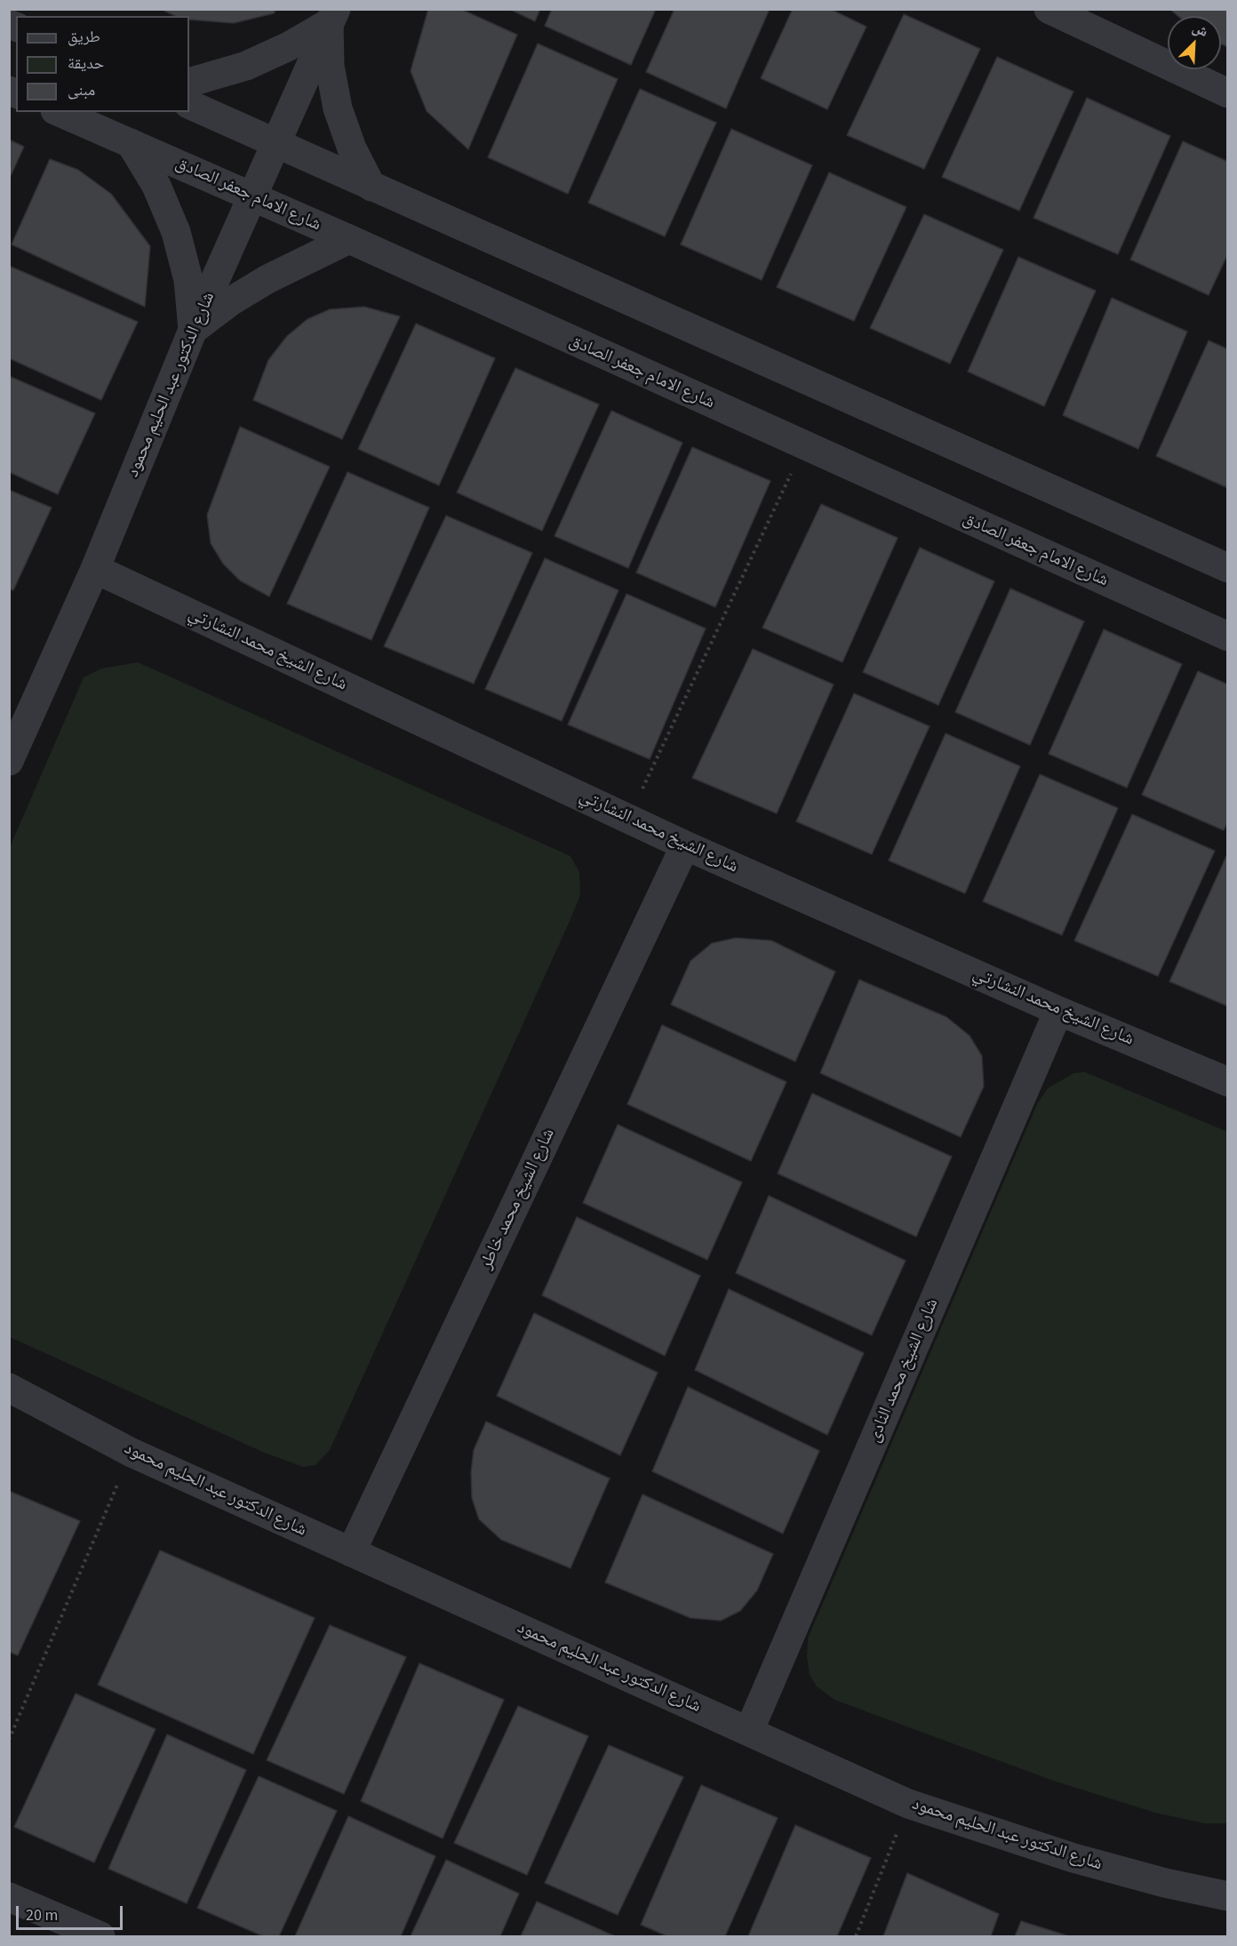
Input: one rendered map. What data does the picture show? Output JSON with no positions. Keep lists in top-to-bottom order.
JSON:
{
  "streets": {
    "street": [
      "شارع الامام جعفر الصادق",
      "شارع الدكتور عبد الحليم محمود",
      "شارع الشيخ محمد النشارتي",
      "شارع الشيخ محمد خاطر",
      "شارع الشيخ محمد النادى"
    ]
  },
  "crossings": [
    ["شارع الامام جعفر الصادق", "شارع الدكتور عبد الحليم محمود"],
    ["شارع الدكتور عبد الحليم محمود", "شارع الشيخ محمد النشارتي"],
    ["شارع الدكتور عبد الحليم محمود", "شارع الشيخ محمد خاطر"],
    ["شارع الدكتور عبد الحليم محمود", "شارع الشيخ محمد النادى"],
    ["شارع الشيخ محمد النشارتي", "شارع الشيخ محمد خاطر"],
    ["شارع الشيخ محمد النشارتي", "شارع الشيخ محمد النادى"]
  ],
  "legend": ["طريق", "حديقة", "مبنى"],
  "scale_bar": "20 m",
  "north": "top right"
}
